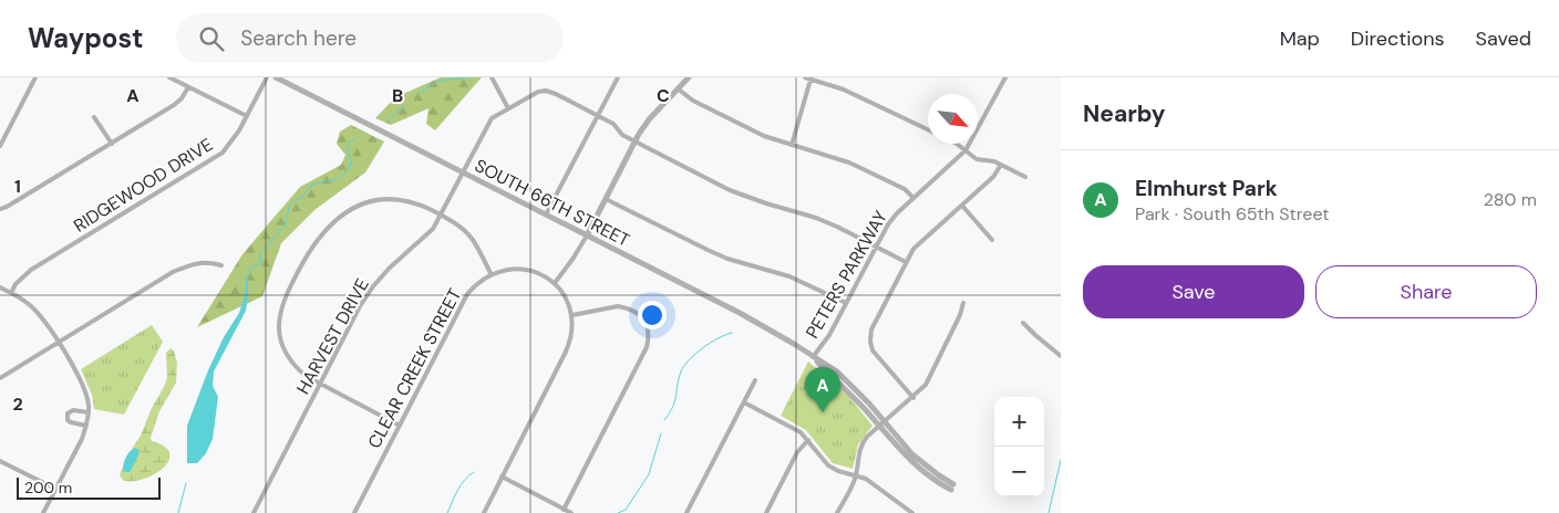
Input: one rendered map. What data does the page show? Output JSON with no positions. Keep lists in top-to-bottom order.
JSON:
{
  "streets": {
    "street": [
      "RIDGEWOOD DRIVE",
      "SOUTH 66TH STREET",
      "PETERS PARKWAY",
      "HARVEST DRIVE",
      "CLEAR CREEK STREET"
    ]
  },
  "crossings": [
    ["SOUTH 66TH STREET", "PETERS PARKWAY"],
    ["SOUTH 66TH STREET", "HARVEST DRIVE"]
  ],
  "scale_bar": "200 m",
  "north": "bottom right",
  "page": {
    "header": "Waypost",
    "search": "Search here",
    "nav": ["Map", "Directions", "Saved"],
    "heading": "Nearby",
    "list": [
      {
        "mark": "A",
        "name": "Elmhurst Park",
        "note": "Park · South 65th Street",
        "value": "280 m"
      }
    ],
    "buttons": ["Save", "Share"],
    "pins": "A",
    "map_buttons": ["+", "−"],
    "scale": "200 m"
  },
  "grid": {
    "columns": ["A", "B", "C"],
    "rows": ["1", "2"]
  }
}
